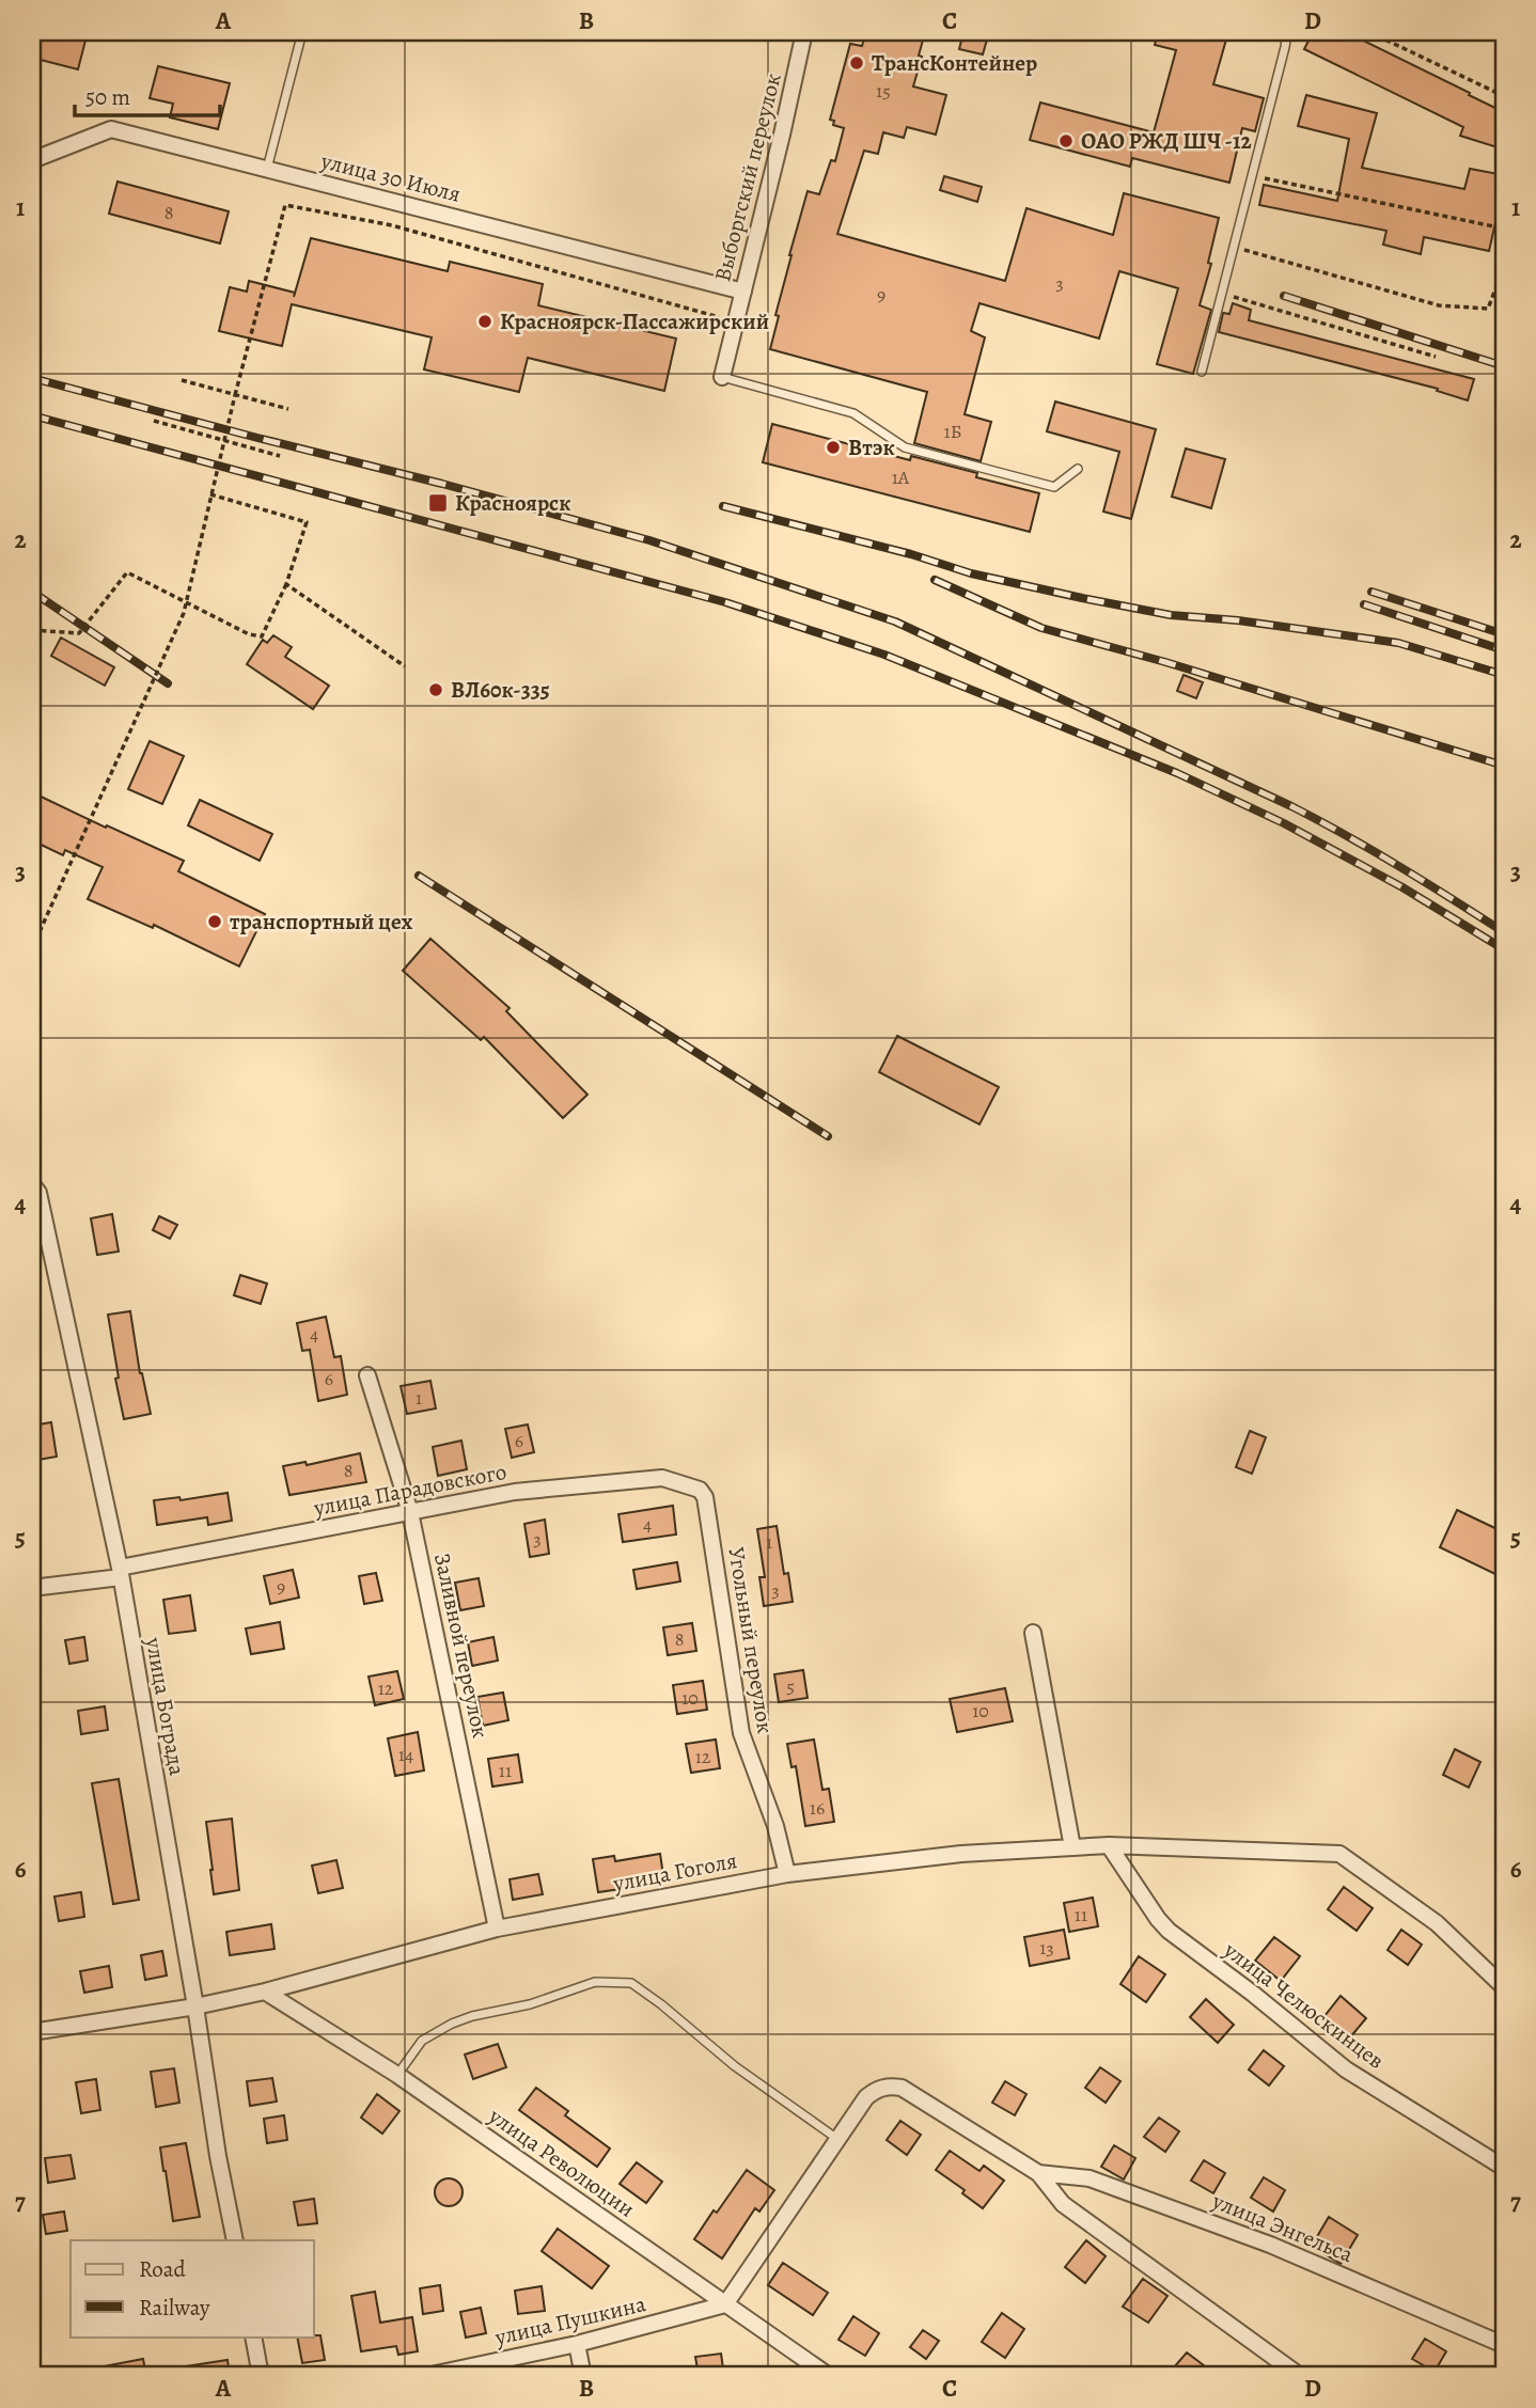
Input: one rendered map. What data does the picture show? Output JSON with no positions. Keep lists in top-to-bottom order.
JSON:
{
  "streets": {
    "street": [
      "улица 30 Июля",
      "Выборгский переулок",
      "улица Парадовского",
      "Угольный переулок",
      "Заливной переулок",
      "улица Бограда",
      "улица Гоголя",
      "улица Челюскинцев",
      "улица Революции",
      "улица Энгельса",
      "улица Пушкина"
    ]
  },
  "crossings": [
    ["улица 30 Июля", "Выборгский переулок"],
    ["улица Парадовского", "Угольный переулок"],
    ["улица Парадовского", "Заливной переулок"],
    ["улица Парадовского", "улица Бограда"],
    ["Угольный переулок", "улица Гоголя"],
    ["Заливной переулок", "улица Гоголя"],
    ["улица Бограда", "улица Гоголя"],
    ["улица Гоголя", "улица Челюскинцев"],
    ["улица Гоголя", "улица Революции"],
    ["улица Революции", "улица Пушкина"]
  ],
  "places": {
    "other": [
      "ТрансКонтейнер",
      "ОАО РЖД ШЧ -12",
      "Красноярск-Пассажирский",
      "Втэк",
      "ВЛ60к-335",
      "транспортный цех"
    ],
    "transit": ["Красноярск"]
  },
  "house_numbers": [
    "15",
    "8",
    "3",
    "9",
    "1Б",
    "1А",
    "4",
    "6",
    "1",
    "6",
    "8",
    "4",
    "3",
    "1",
    "9",
    "3",
    "8",
    "5",
    "12",
    "10",
    "10",
    "14",
    "12",
    "11",
    "16",
    "11",
    "13"
  ],
  "legend": ["Road", "Railway"],
  "scale_bar": "50 m",
  "grid": {
    "columns": [
      "A",
      "B",
      "C",
      "D"
    ],
    "rows": [
      "1",
      "2",
      "3",
      "4",
      "5",
      "6",
      "7"
    ]
  }
}
